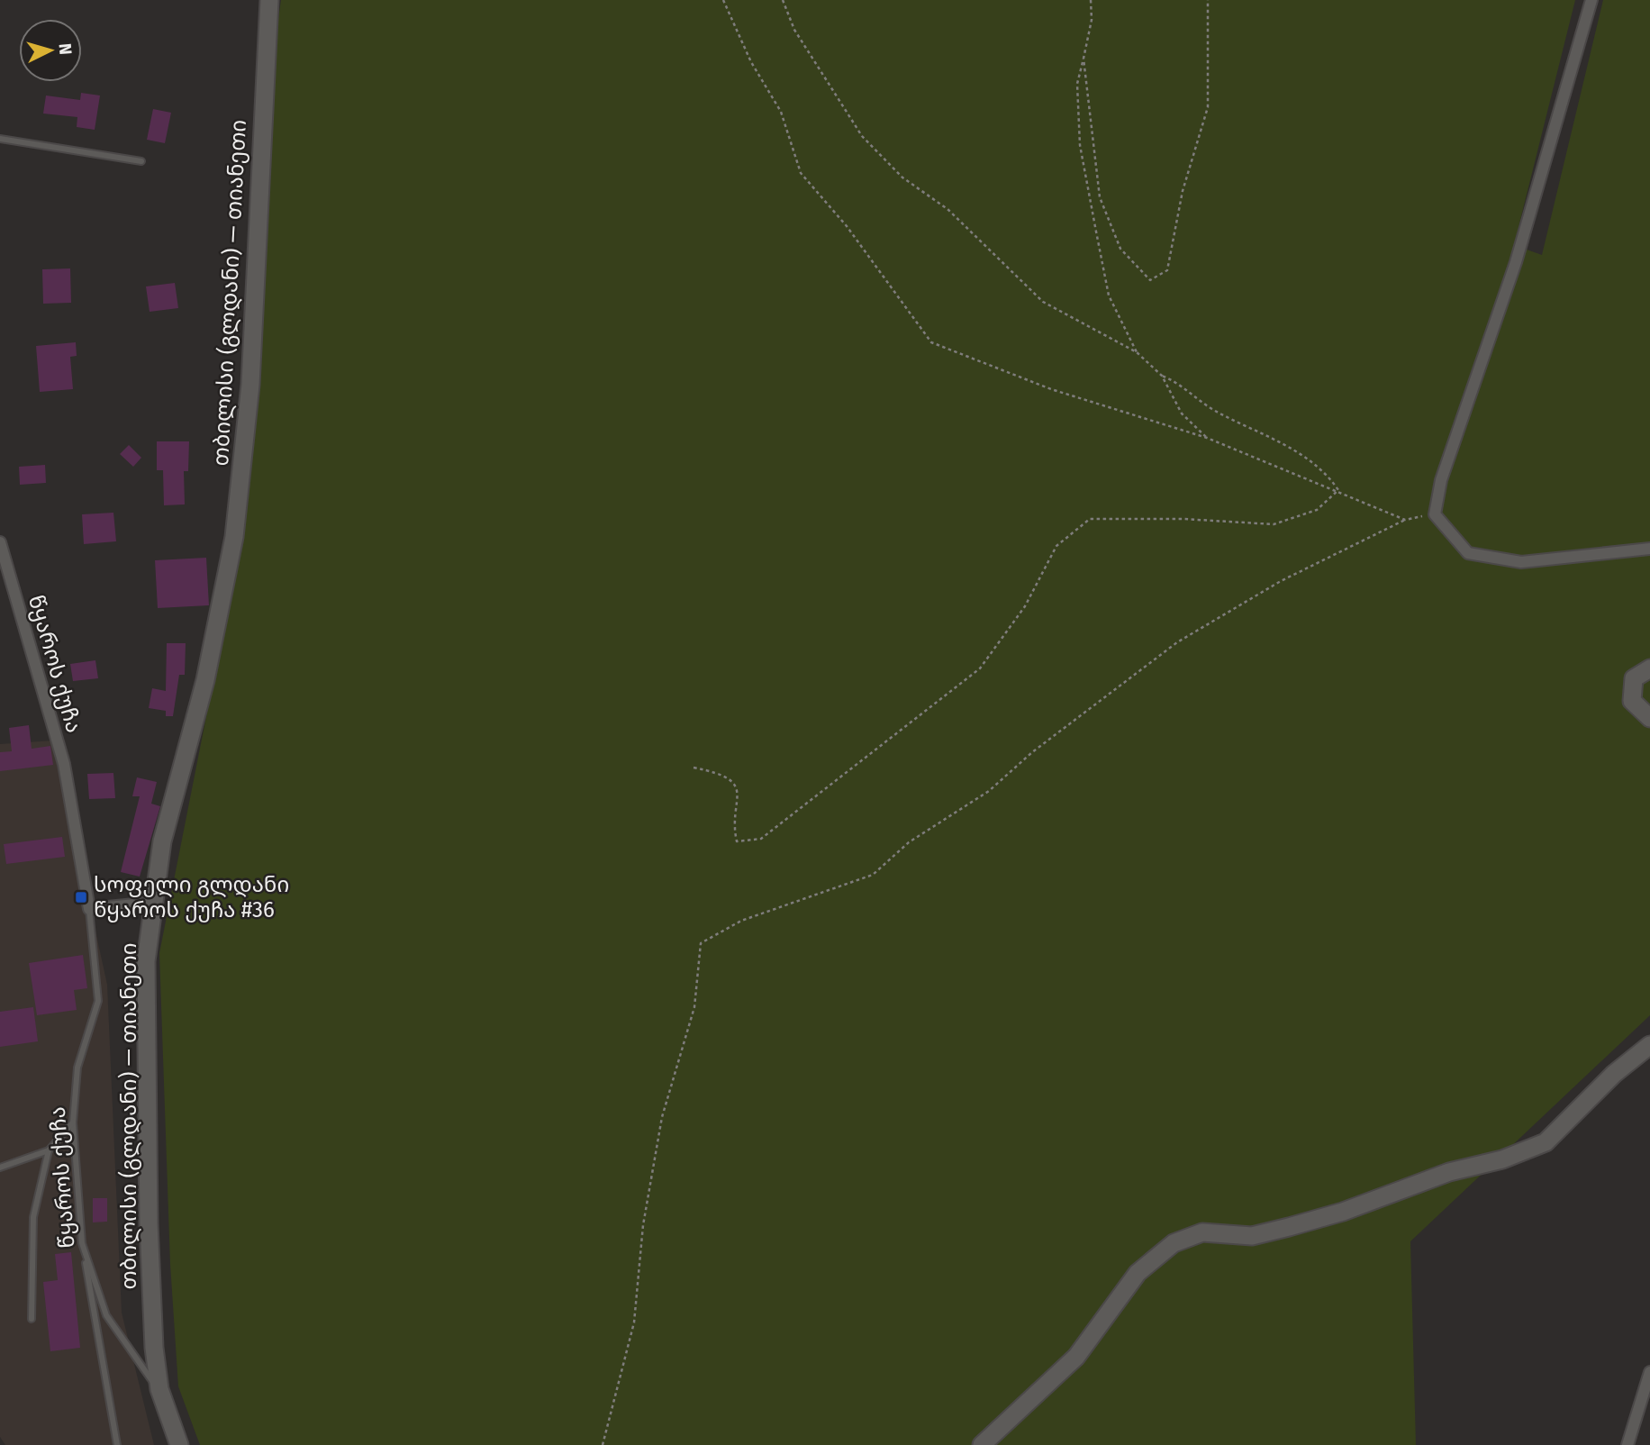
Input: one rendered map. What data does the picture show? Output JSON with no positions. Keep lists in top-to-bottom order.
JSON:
{
  "streets": {
    "main road": ["თბილისი (გლდანი) — თიანეთი"],
    "street": ["წყაროს ქუჩა"]
  },
  "crossings": [
    ["თბილისი (გლდანი) — თიანეთი", "წყაროს ქუჩა"]
  ],
  "places": {
    "transit": ["სოფელი გლდანი წყაროს ქუჩა #36"]
  },
  "north": "right"
}
